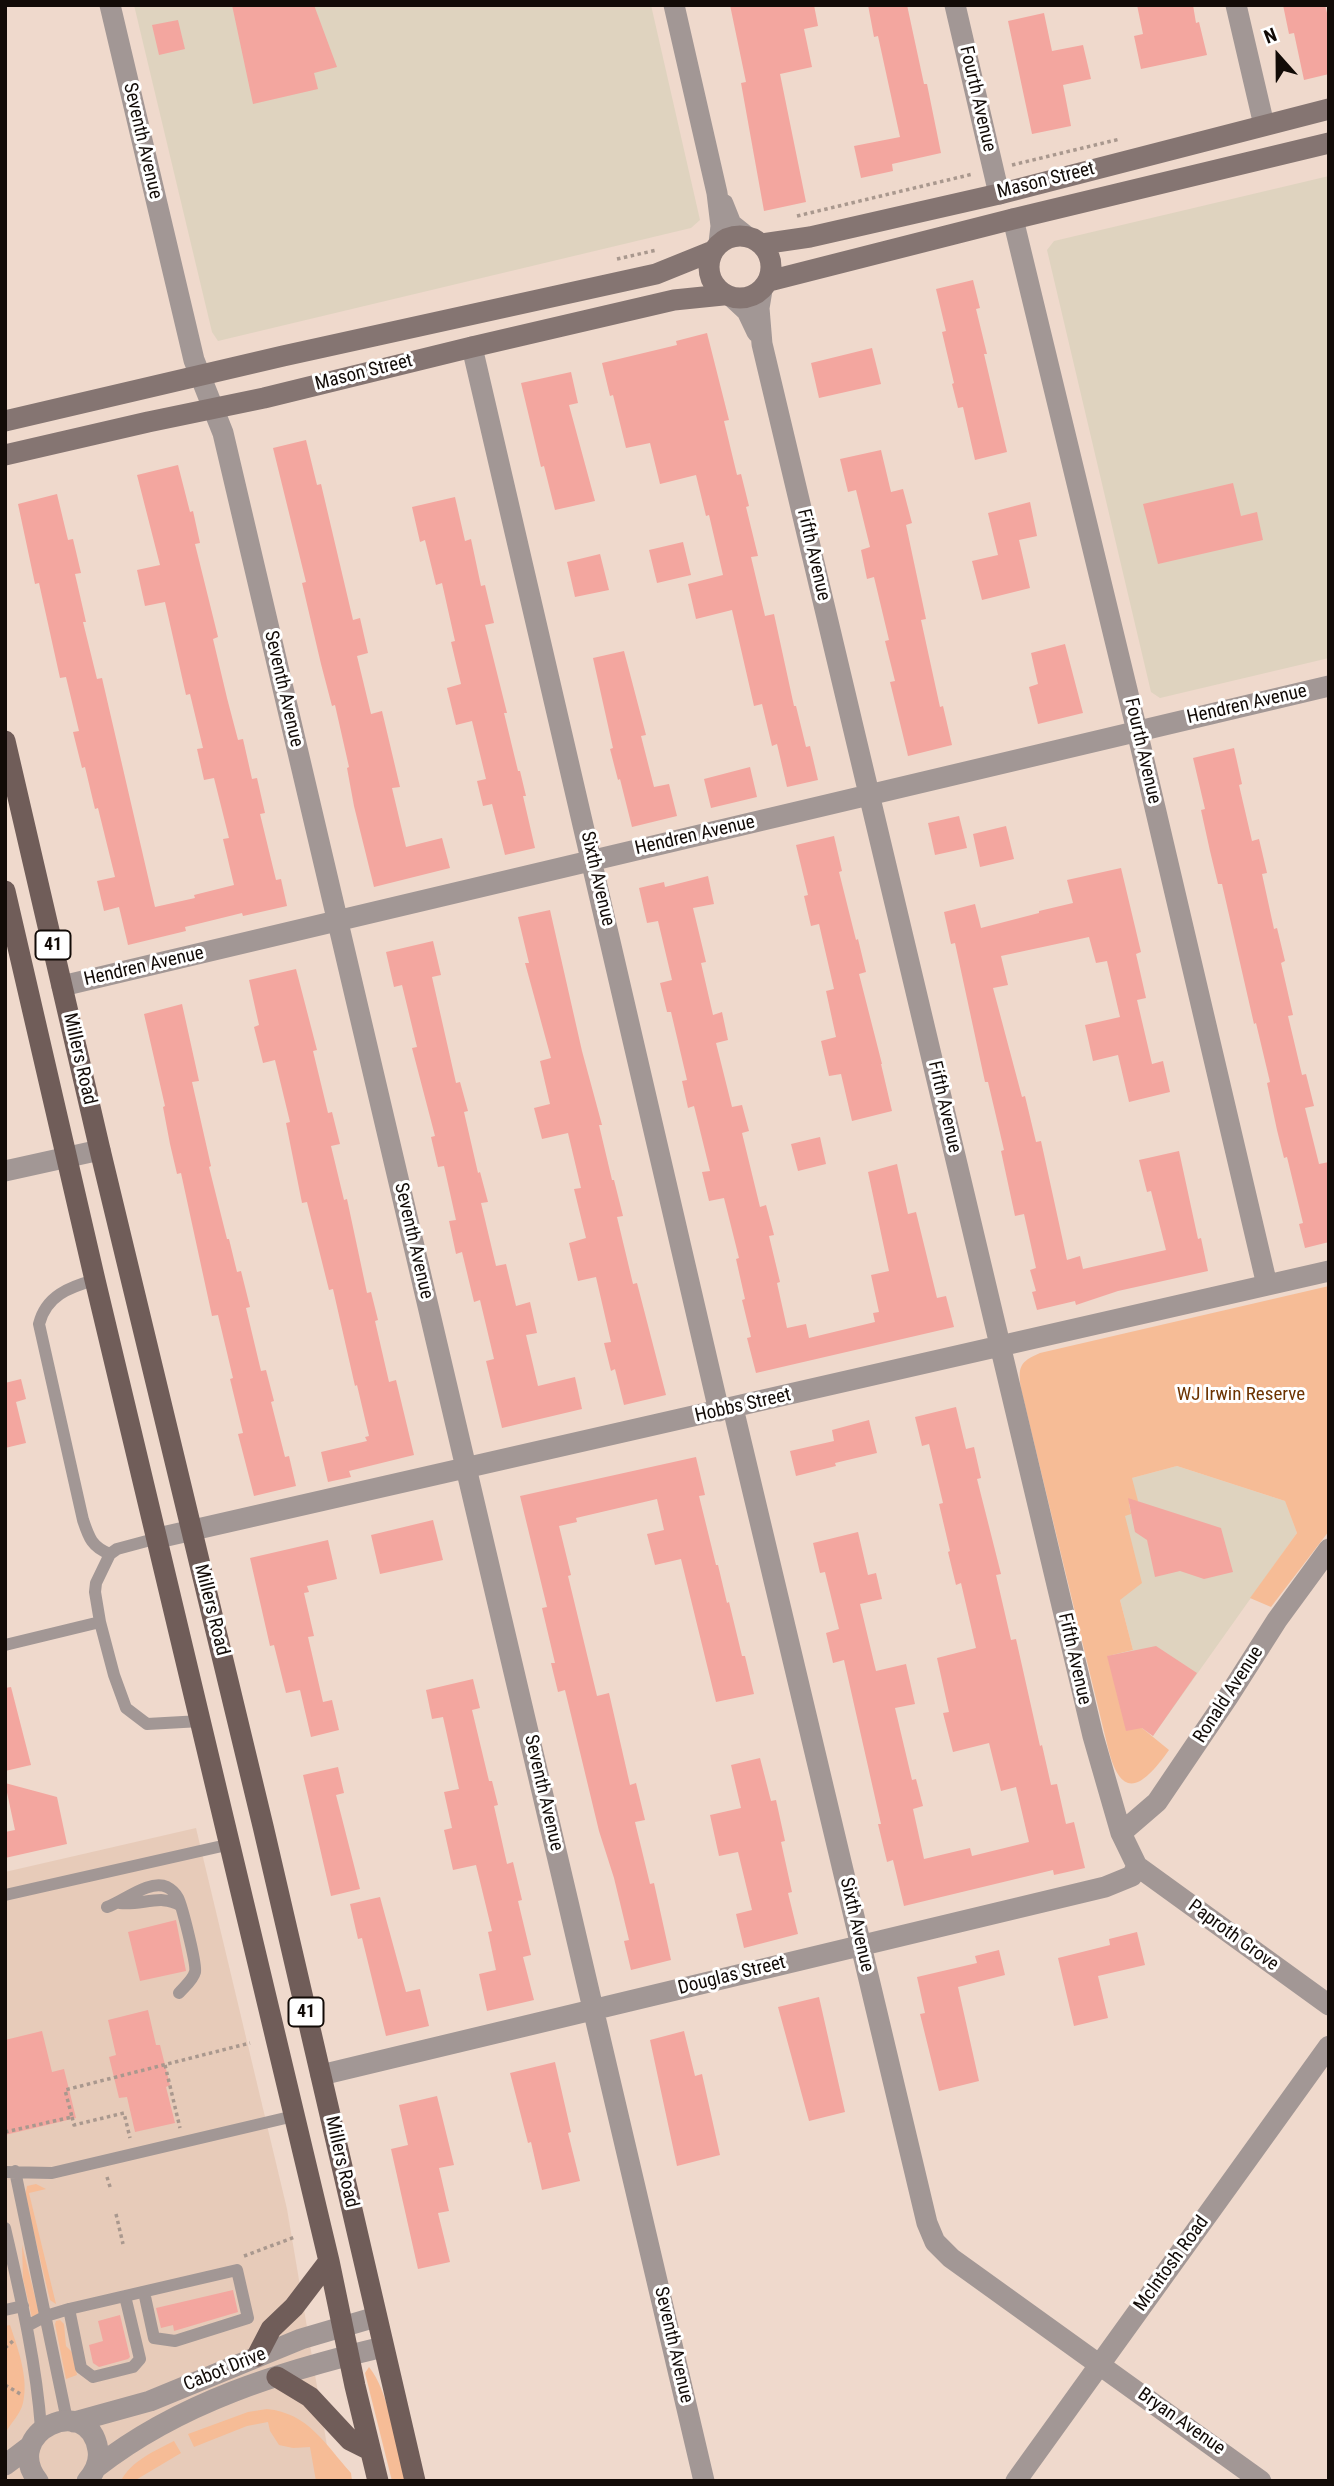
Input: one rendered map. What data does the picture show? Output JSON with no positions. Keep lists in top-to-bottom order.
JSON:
{
  "streets": {
    "main road": ["41", "Millers Road"],
    "street": [
      "Fourth Avenue",
      "Seventh Avenue",
      "Mason Street",
      "Fifth Avenue",
      "Hendren Avenue",
      "Sixth Avenue",
      "Hobbs Street",
      "Ronald Avenue",
      "Paproth Grove",
      "Douglas Street",
      "McIntosh Road",
      "Cabot Drive",
      "Bryan Avenue"
    ]
  },
  "crossings": [
    ["Fourth Avenue", "Mason Street"],
    ["Fourth Avenue", "Hendren Avenue"],
    ["Fourth Avenue", "Hobbs Street"],
    ["Seventh Avenue", "Mason Street"],
    ["Seventh Avenue", "Hendren Avenue"],
    ["Seventh Avenue", "Hobbs Street"],
    ["Seventh Avenue", "Douglas Street"],
    ["Mason Street", "Fifth Avenue"],
    ["Mason Street", "Sixth Avenue"],
    ["Fifth Avenue", "Hendren Avenue"],
    ["Fifth Avenue", "Hobbs Street"],
    ["Fifth Avenue", "Ronald Avenue"],
    ["Fifth Avenue", "Paproth Grove"],
    ["Fifth Avenue", "Douglas Street"],
    ["Hendren Avenue", "Sixth Avenue"],
    ["Hendren Avenue", "Millers Road"],
    ["Sixth Avenue", "Hobbs Street"],
    ["Sixth Avenue", "Douglas Street"],
    ["Sixth Avenue", "McIntosh Road"],
    ["Sixth Avenue", "Bryan Avenue"],
    ["Millers Road", "Hobbs Street"],
    ["Millers Road", "Douglas Street"],
    ["Millers Road", "Cabot Drive"],
    ["Paproth Grove", "Douglas Street"],
    ["McIntosh Road", "Bryan Avenue"]
  ],
  "parks": ["WJ Irwin Reserve"],
  "north": "top"
}
